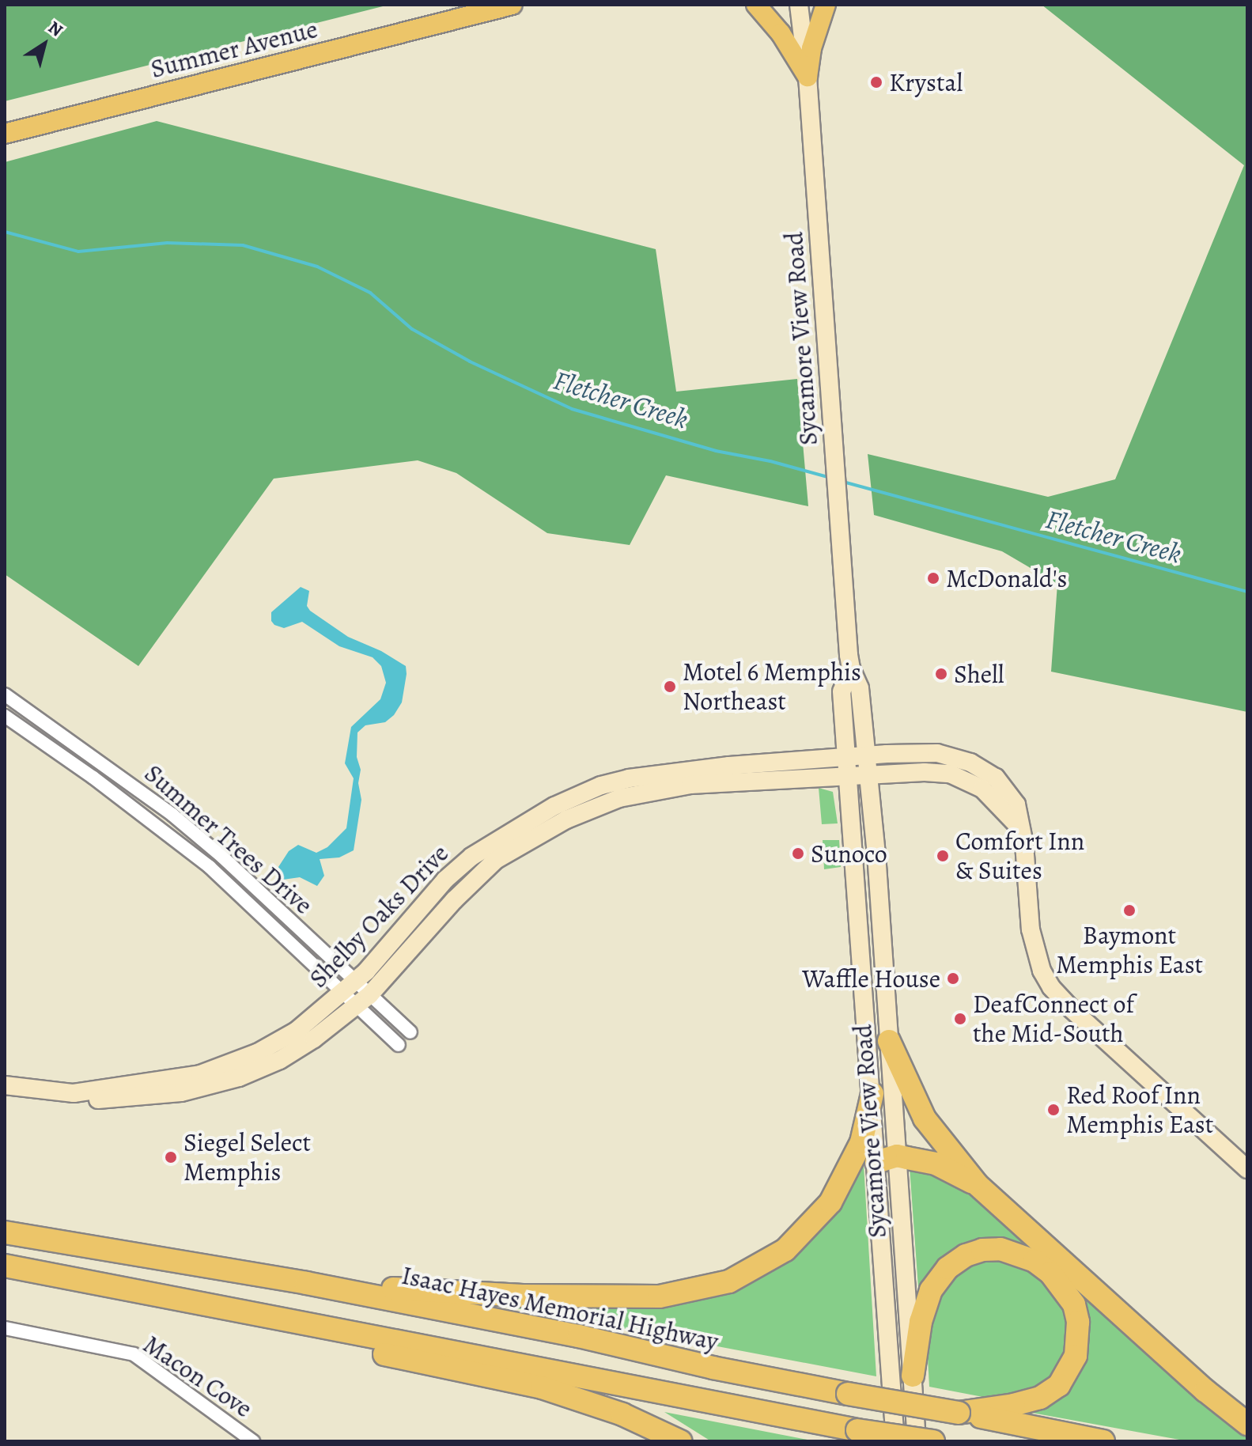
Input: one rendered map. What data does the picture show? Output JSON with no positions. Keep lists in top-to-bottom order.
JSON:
{
  "streets": {
    "highway": ["Isaac Hayes Memorial Highway"],
    "main road": ["Summer Avenue"],
    "street": [
      "Sycamore View Road",
      "Summer Trees Drive",
      "Shelby Oaks Drive",
      "Macon Cove"
    ]
  },
  "crossings": [
    ["Sycamore View Road", "Shelby Oaks Drive"],
    ["Summer Trees Drive", "Shelby Oaks Drive"]
  ],
  "water": ["Fletcher Creek"],
  "places": [
    "Krystal",
    "McDonald's",
    "Shell",
    "Motel 6 Memphis Northeast",
    "Sunoco",
    "Comfort Inn & Suites",
    "Baymont Memphis East",
    "Waffle House",
    "DeafConnect of the Mid-South",
    "Red Roof Inn Memphis East",
    "Siegel Select Memphis"
  ],
  "north": "top right"
}
